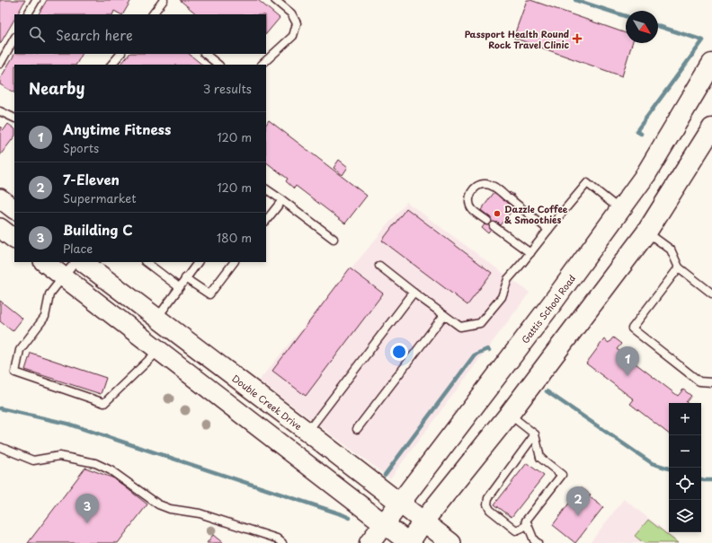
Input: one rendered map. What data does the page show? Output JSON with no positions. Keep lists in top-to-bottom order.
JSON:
{
  "streets": {
    "main road": ["Gattis School Road"],
    "street": ["Double Creek Drive"]
  },
  "crossings": [
    ["Gattis School Road", "Double Creek Drive"]
  ],
  "places": {
    "health": ["Passport Health Round Rock Travel Clinic"],
    "other": ["Dazzle Coffee & Smoothies"]
  },
  "north": "bottom right",
  "page": {
    "search": "Search here",
    "heading": ["Nearby", "3 results"],
    "list": [
      {
        "mark": "1",
        "name": "Anytime Fitness",
        "note": "Sports",
        "value": "120 m"
      },
      {
        "mark": "2",
        "name": "7-Eleven",
        "note": "Supermarket",
        "value": "120 m"
      },
      {
        "mark": "3",
        "name": "Building C",
        "note": "Place",
        "value": "180 m"
      }
    ],
    "pins": ["1", "2", "3"],
    "map_buttons": ["+", "−"]
  }
}
